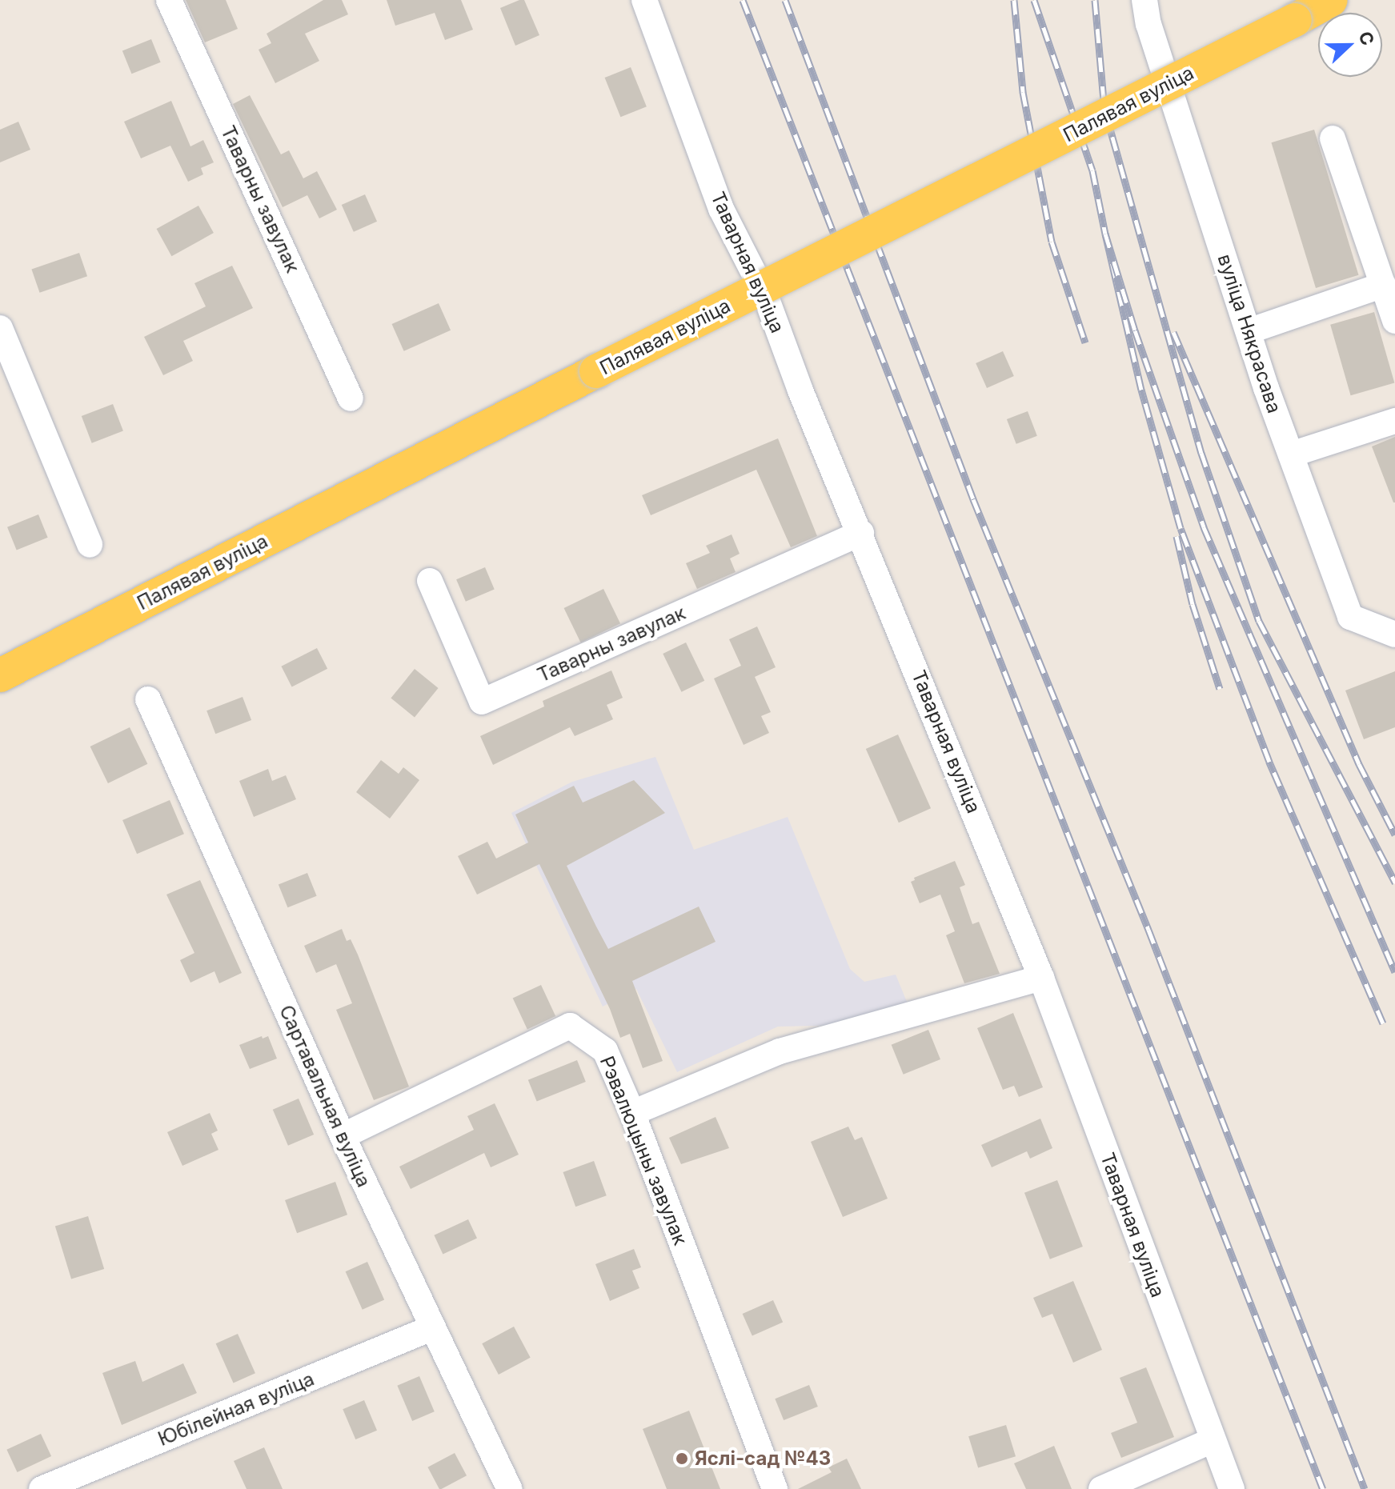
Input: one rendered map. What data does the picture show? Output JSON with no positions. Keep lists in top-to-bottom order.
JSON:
{
  "streets": {
    "main road": ["Палявая вуліца"],
    "street": [
      "Таварны завулак",
      "Таварная вуліца",
      "вуліца Някрасава",
      "Сартавальная вуліца",
      "Рэвалюцыны завулак",
      "Юбілейная вуліца"
    ]
  },
  "crossings": [
    ["Таварны завулак", "Таварная вуліца"],
    ["Сартавальная вуліца", "Рэвалюцыны завулак"],
    ["Сартавальная вуліца", "Юбілейная вуліца"]
  ],
  "places": ["Яслі-сад №43"],
  "north": "right"
}
